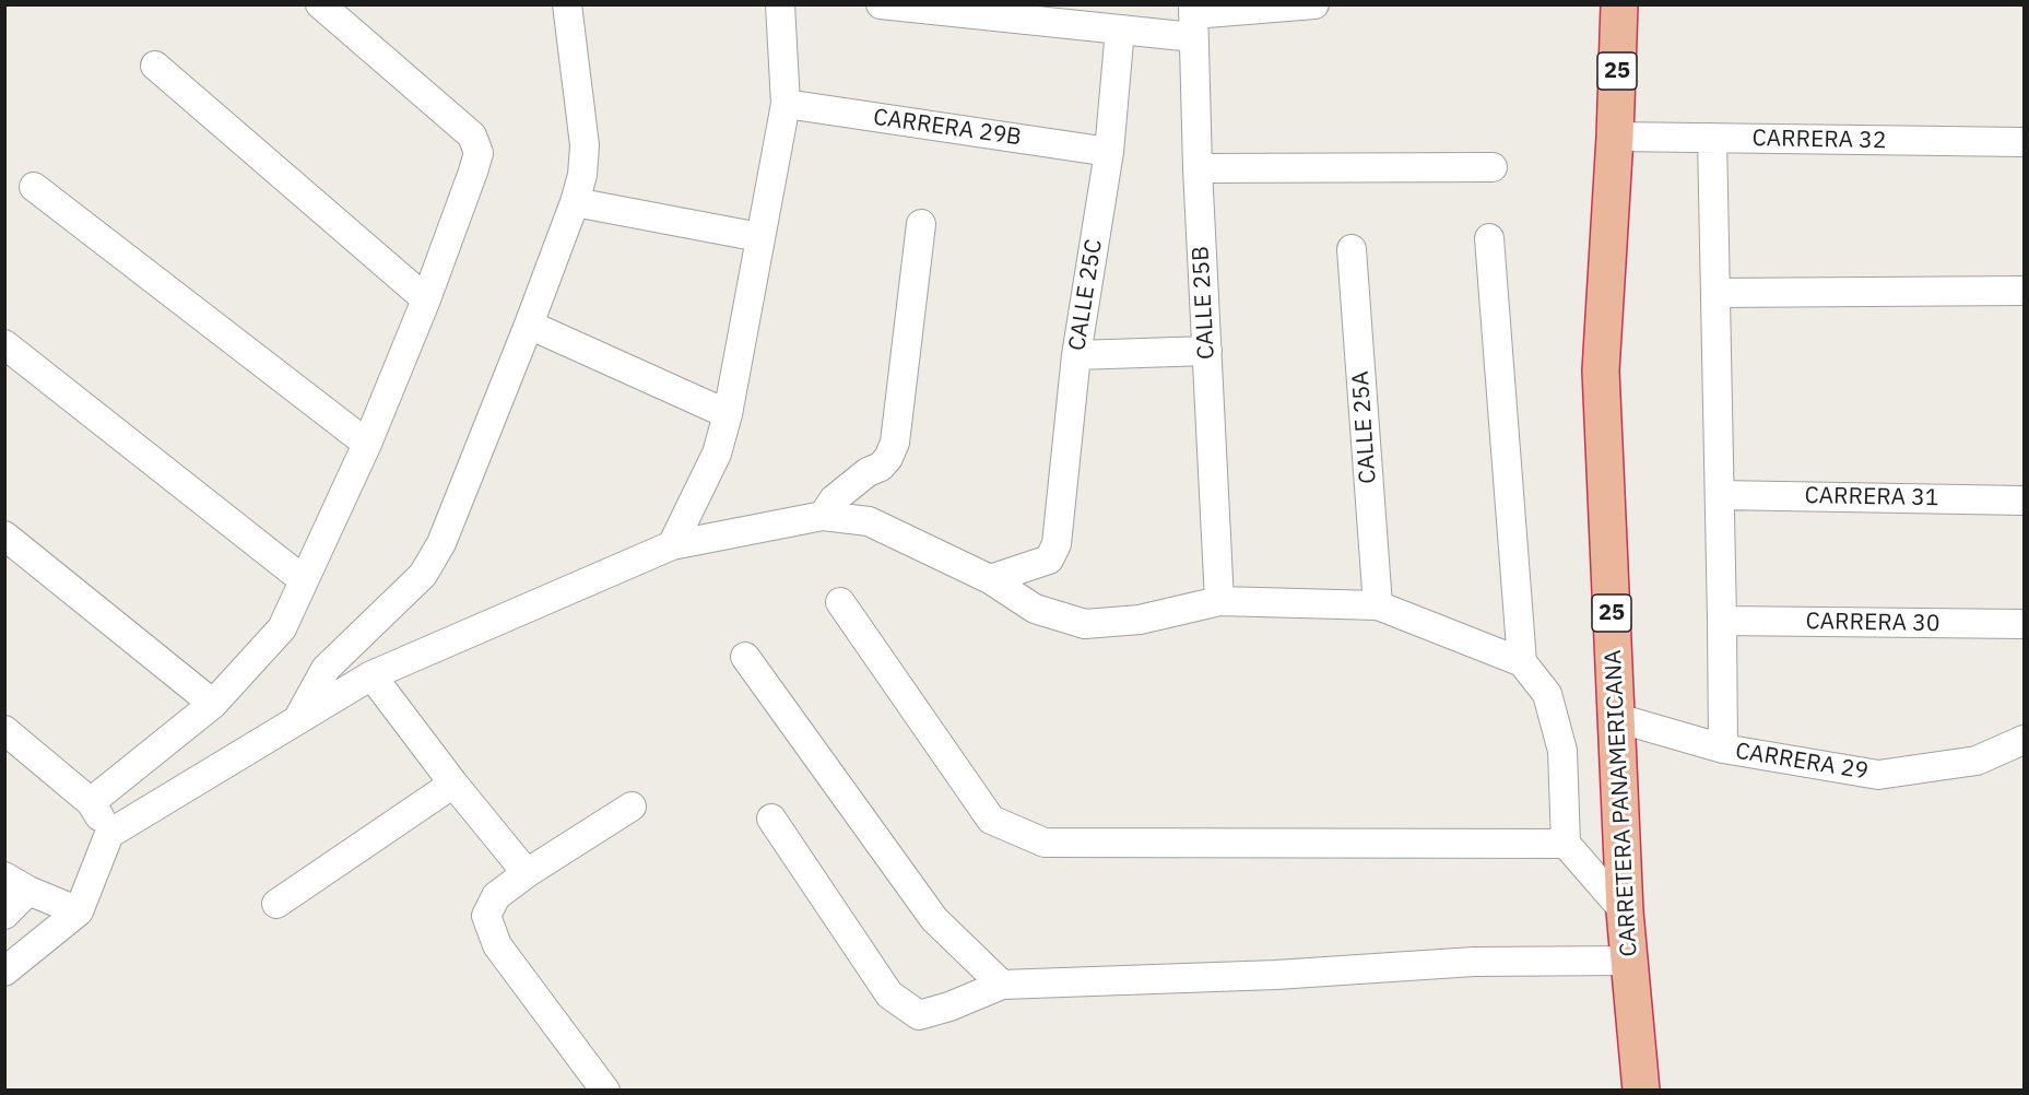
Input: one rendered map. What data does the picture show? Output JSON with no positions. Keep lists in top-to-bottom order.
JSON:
{
  "streets": {
    "highway": ["25", "CARRETERA PANAMERICANA"],
    "street": [
      "CARRERA 29B",
      "CARRERA 32",
      "CALLE 25C",
      "CALLE 25B",
      "CALLE 25A",
      "CARRERA 31",
      "CARRERA 30",
      "CARRERA 29"
    ]
  },
  "crossings": [
    ["CARRERA 29B", "CALLE 25C"],
    ["CARRERA 32", "CARRETERA PANAMERICANA"],
    ["CARRERA 29", "CARRETERA PANAMERICANA"]
  ]
}
